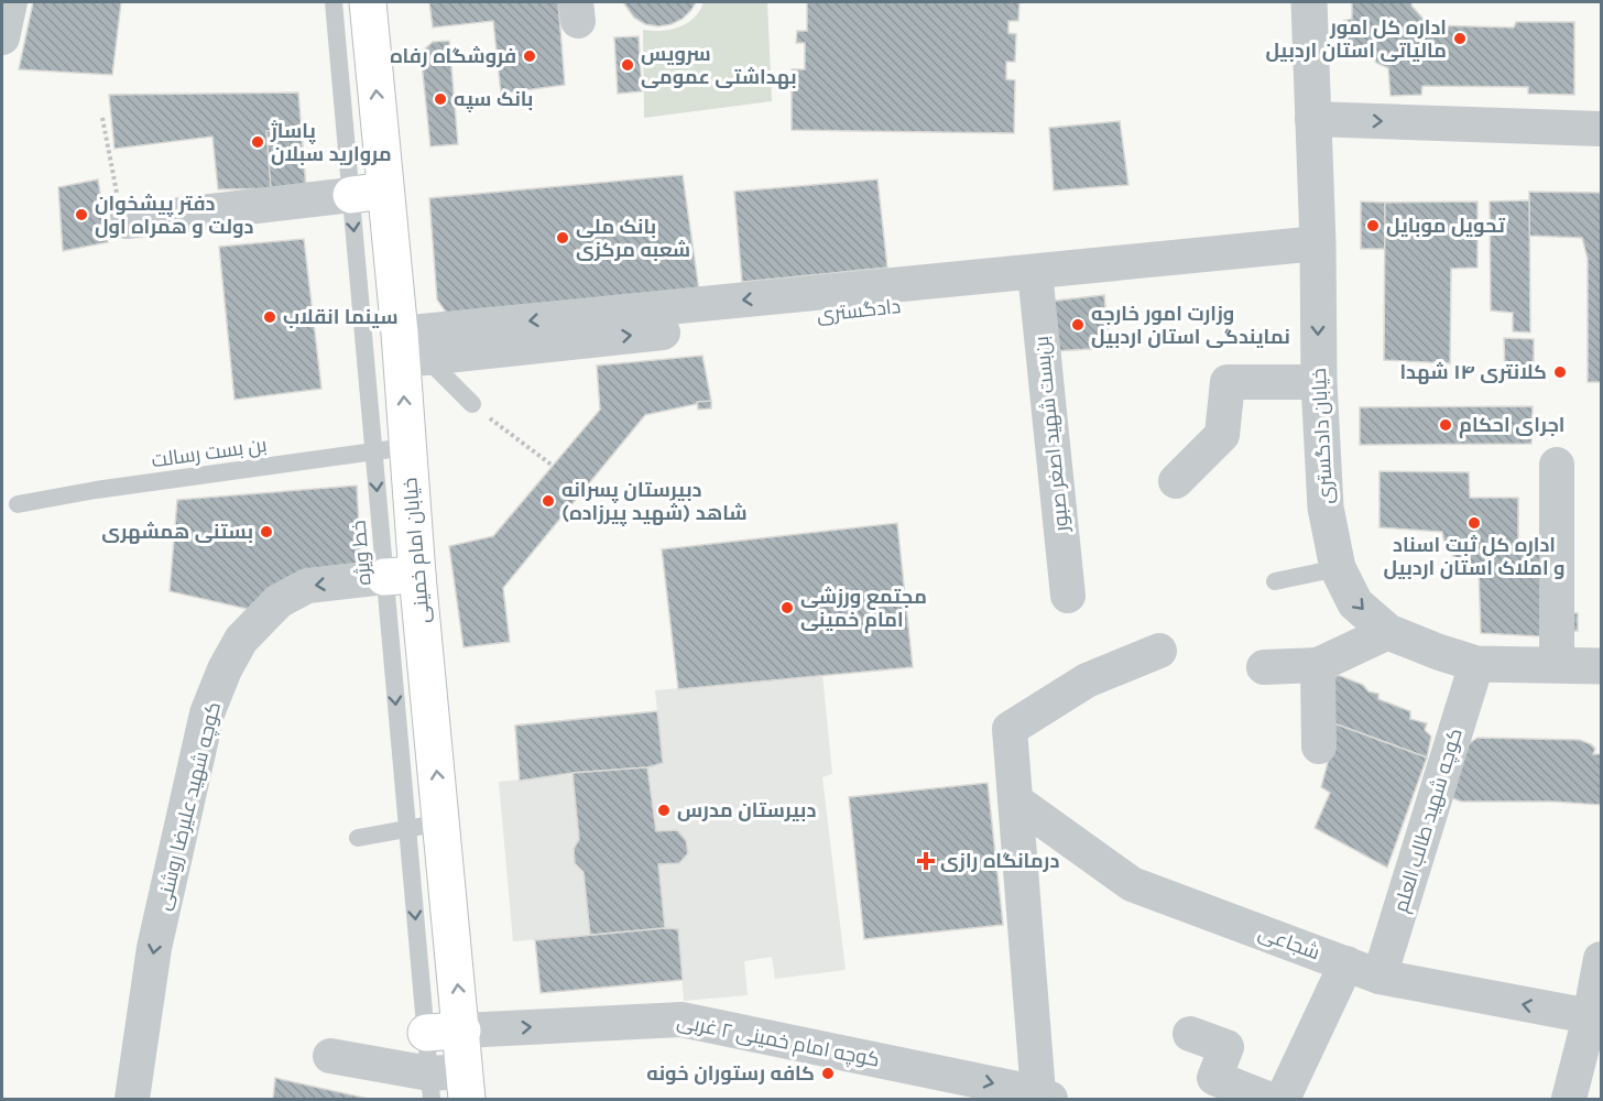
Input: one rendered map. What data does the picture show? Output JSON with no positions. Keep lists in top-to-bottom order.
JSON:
{
  "streets": {
    "main road": ["خیابان امام خمینی"],
    "street": [
      "دادگستری",
      "بن‌بست شهید اصغر صبور",
      "خیابان دادگستری",
      "کوچه شهید علیرضا روشنی",
      "کوچه شهید طالب العلم",
      "شجاعی",
      "کوچه امام خمینی ۲ غربی"
    ],
    "lane": ["بن بست رسالت", "خط ویژه"]
  },
  "crossings": [
    ["دادگستری", "بن‌بست شهید اصغر صبور"],
    ["دادگستری", "خیابان دادگستری"],
    ["دادگستری", "خیابان امام خمینی"],
    ["خیابان دادگستری", "کوچه شهید طالب العلم"],
    ["بن بست رسالت", "خیابان امام خمینی"],
    ["خیابان امام خمینی", "خط ویژه"],
    ["خیابان امام خمینی", "کوچه شهید علیرضا روشنی"],
    ["خیابان امام خمینی", "کوچه امام خمینی ۲ غربی"],
    ["خط ویژه", "کوچه شهید علیرضا روشنی"],
    ["کوچه شهید طالب العلم", "شجاعی"]
  ],
  "one_way": [
    "خیابان امام خمینی",
    "خط ویژه",
    "کوچه شهید علیرضا روشنی",
    "کوچه امام خمینی ۲ غربی"
  ],
  "places": {
    "other": [
      "اداره کل امور مالیاتی استان اردبیل",
      "فروشگاه رفاه",
      "سرویس بهداشتی عمومی",
      "بانک سپه",
      "پاساژ مروارید سبلان",
      "دفتر پیشخوان دولت و همراه اول",
      "تحویل موبایل",
      "بانک ملی شعبه مرکزی",
      "سینما انقلاب",
      "وزارت امور خارجه نمایندگی استان اردبیل",
      "کلانتری ۱۴ شهدا",
      "اجرای احکام",
      "دبیرستان پسرانه شاهد (شهید پیرزاده)",
      "اداره کل ثبت اسناد و املاک استان اردبیل",
      "بستنی همشهری",
      "مجتمع ورزشی امام خمینی",
      "دبیرستان مدرس",
      "کافه رستوران خونه"
    ],
    "health": ["درمانگاه رازی"]
  }
}
